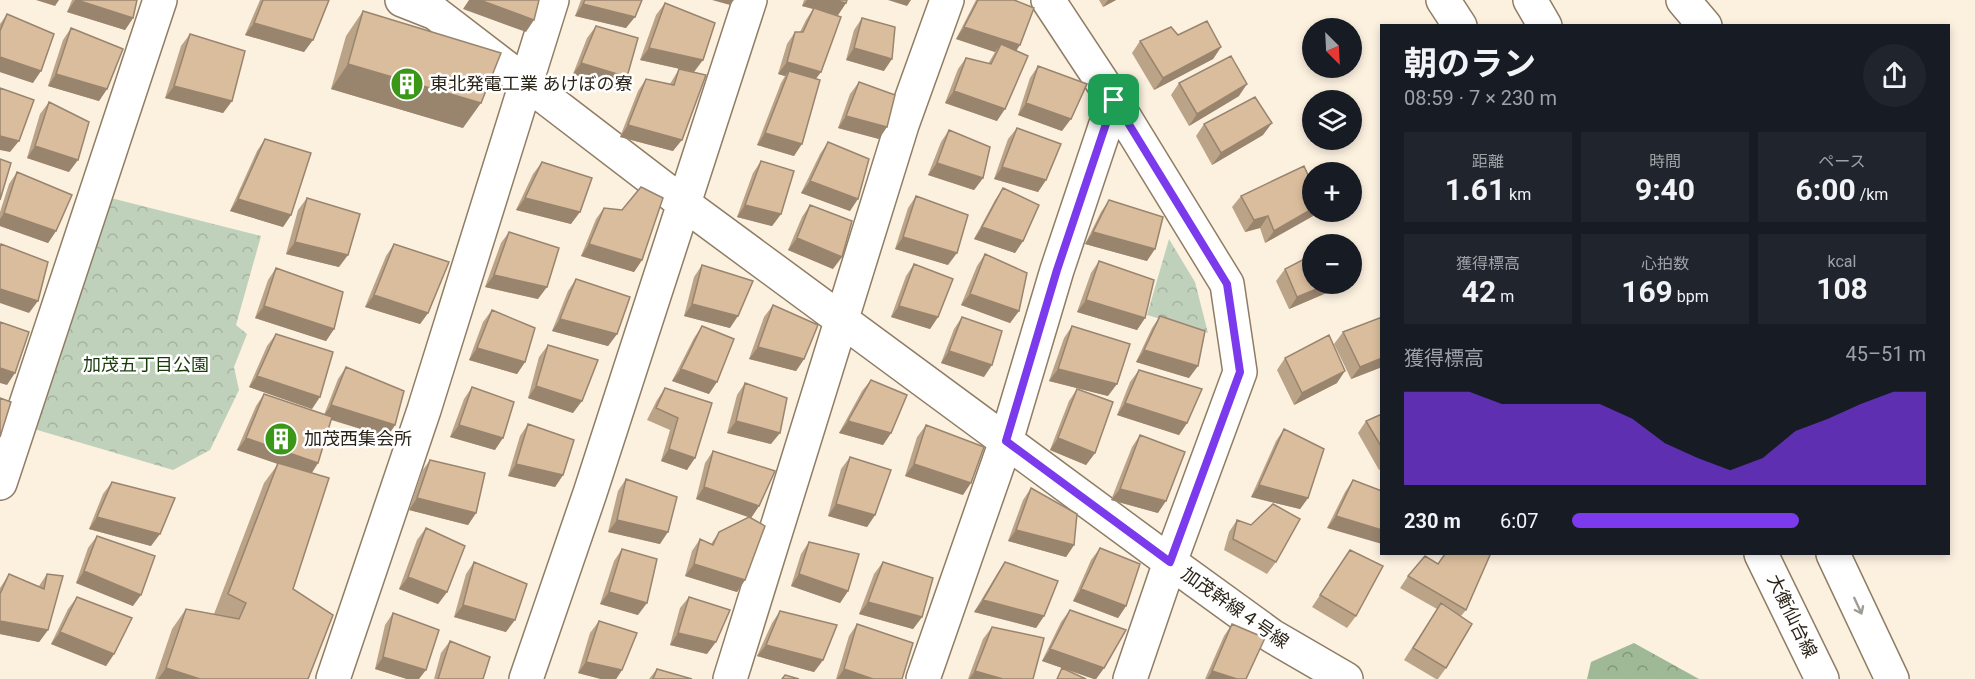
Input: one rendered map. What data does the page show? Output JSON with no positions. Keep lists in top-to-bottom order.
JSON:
{
  "streets": {
    "street": ["加茂幹線４号線", "大衡仙台線"]
  },
  "parks": ["加茂五丁目公園"],
  "places": {
    "building": ["東北発電工業 あけぼの寮", "加茂西集会所"]
  },
  "north": "bottom right",
  "page": {
    "map_buttons": ["+", "−"],
    "heading": ["朝のラン", "08:59 · 7 × 230 m"],
    "stats": [
      ["距離", "1.61 km"],
      ["時間", "9:40"],
      ["ペース", "6:00 /km"],
      ["獲得標高", "42 m"],
      ["心拍数", "169 bpm"],
      ["kcal", "108"]
    ],
    "chart": ["獲得標高", "45–51 m"],
    "list": [
      {
        "name": "230 m",
        "note": "6:07"
      }
    ]
  }
}
